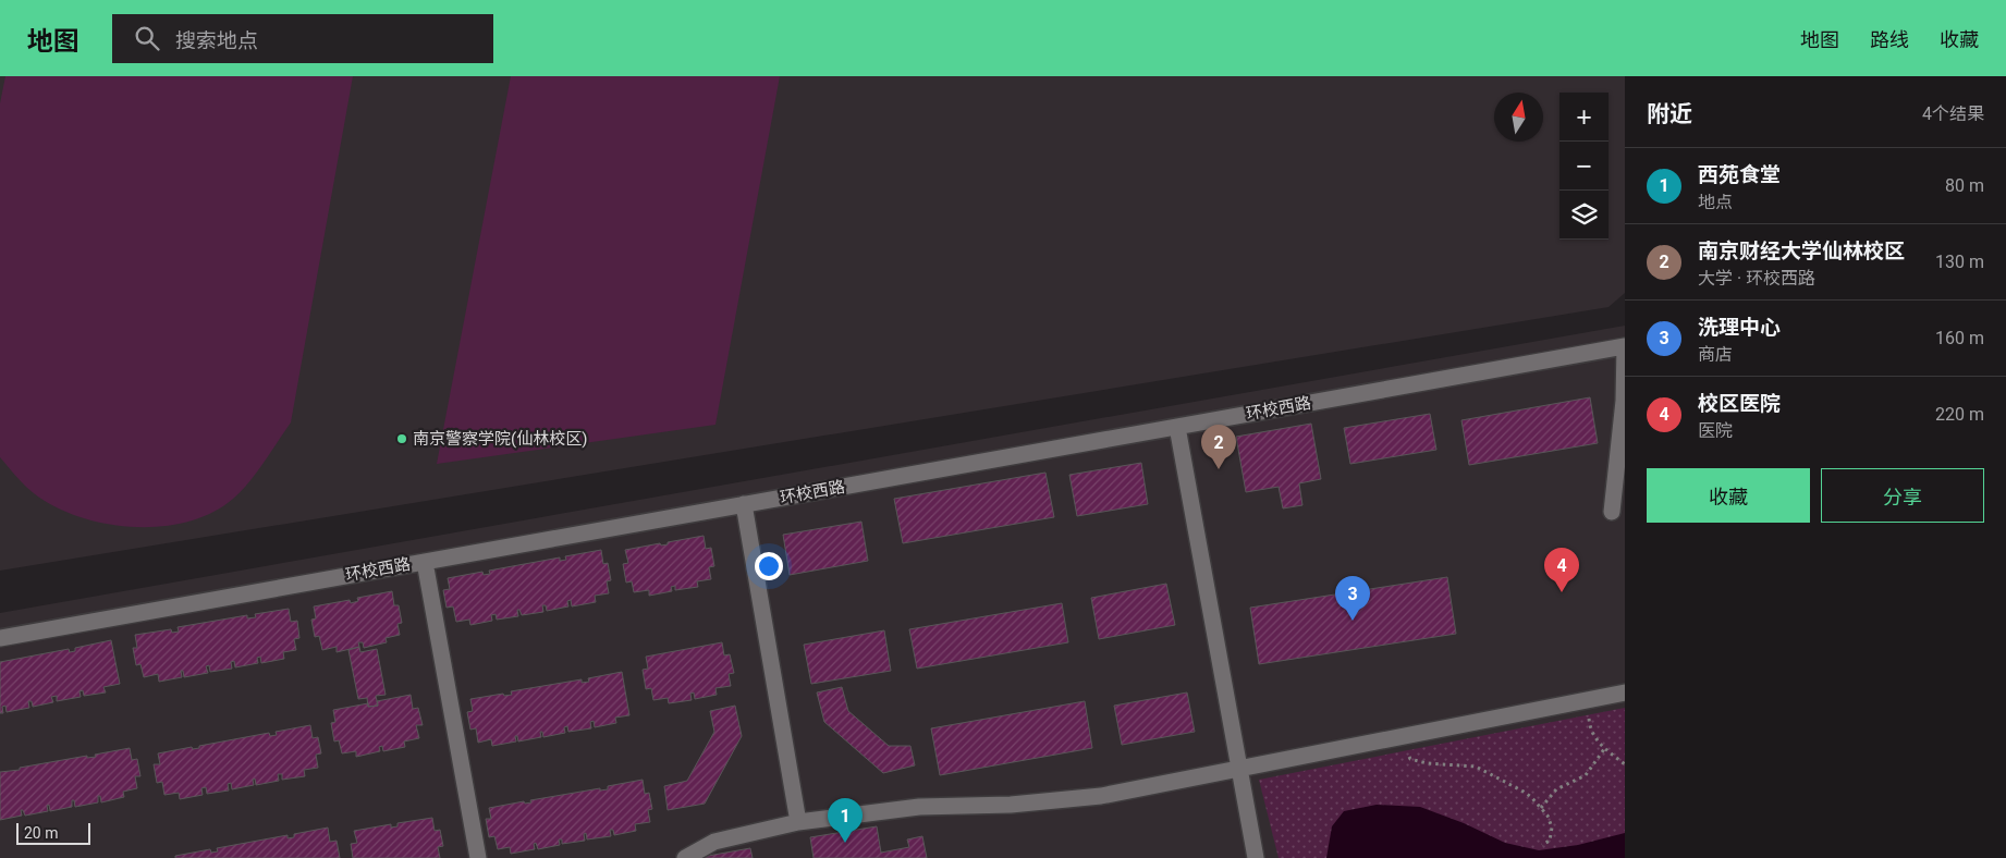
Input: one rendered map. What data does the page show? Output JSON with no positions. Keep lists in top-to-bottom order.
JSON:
{
  "streets": {
    "street": ["环校西路"]
  },
  "places": ["南京警察学院(仙林校区)"],
  "scale_bar": "20 m",
  "north": "top",
  "page": {
    "header": "地图",
    "search": "搜索地点",
    "nav": ["地图", "路线", "收藏"],
    "heading": ["附近", "4个结果"],
    "map_buttons": ["+", "−"],
    "list": [
      {
        "mark": "1",
        "name": "西苑食堂",
        "note": "地点",
        "value": "80 m"
      },
      {
        "mark": "2",
        "name": "南京财经大学仙林校区",
        "note": "大学 · 环校西路",
        "value": "130 m"
      },
      {
        "mark": "3",
        "name": "洗理中心",
        "note": "商店",
        "value": "160 m"
      },
      {
        "mark": "4",
        "name": "校区医院",
        "note": "医院",
        "value": "220 m"
      }
    ],
    "pins": [
      "2",
      "4",
      "3",
      "1"
    ],
    "buttons": ["收藏", "分享"],
    "scale": "20 m"
  }
}
